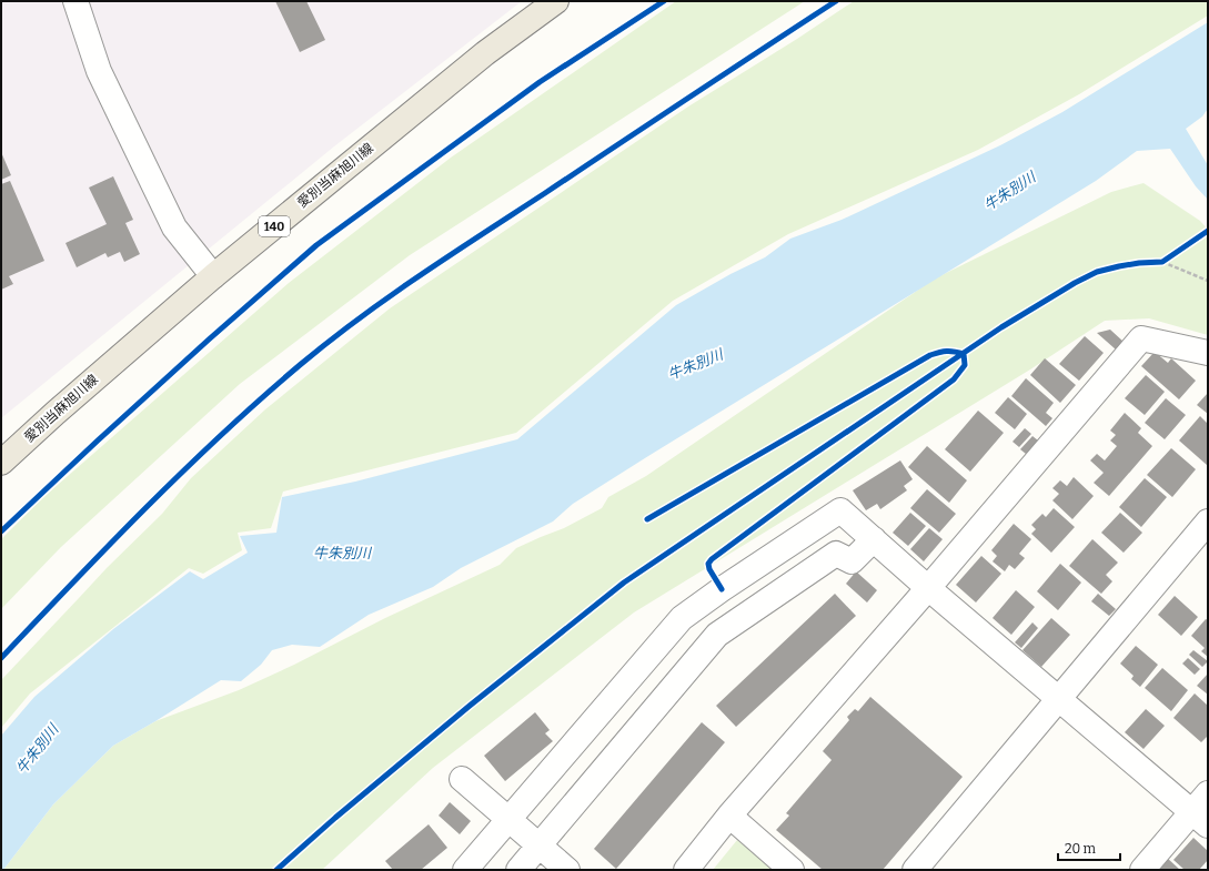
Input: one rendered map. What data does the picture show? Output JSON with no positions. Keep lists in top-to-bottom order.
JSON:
{
  "streets": {
    "main road": ["愛別当麻旭川線", "140"]
  },
  "water": ["牛朱別川"],
  "scale_bar": "20 m"
}
